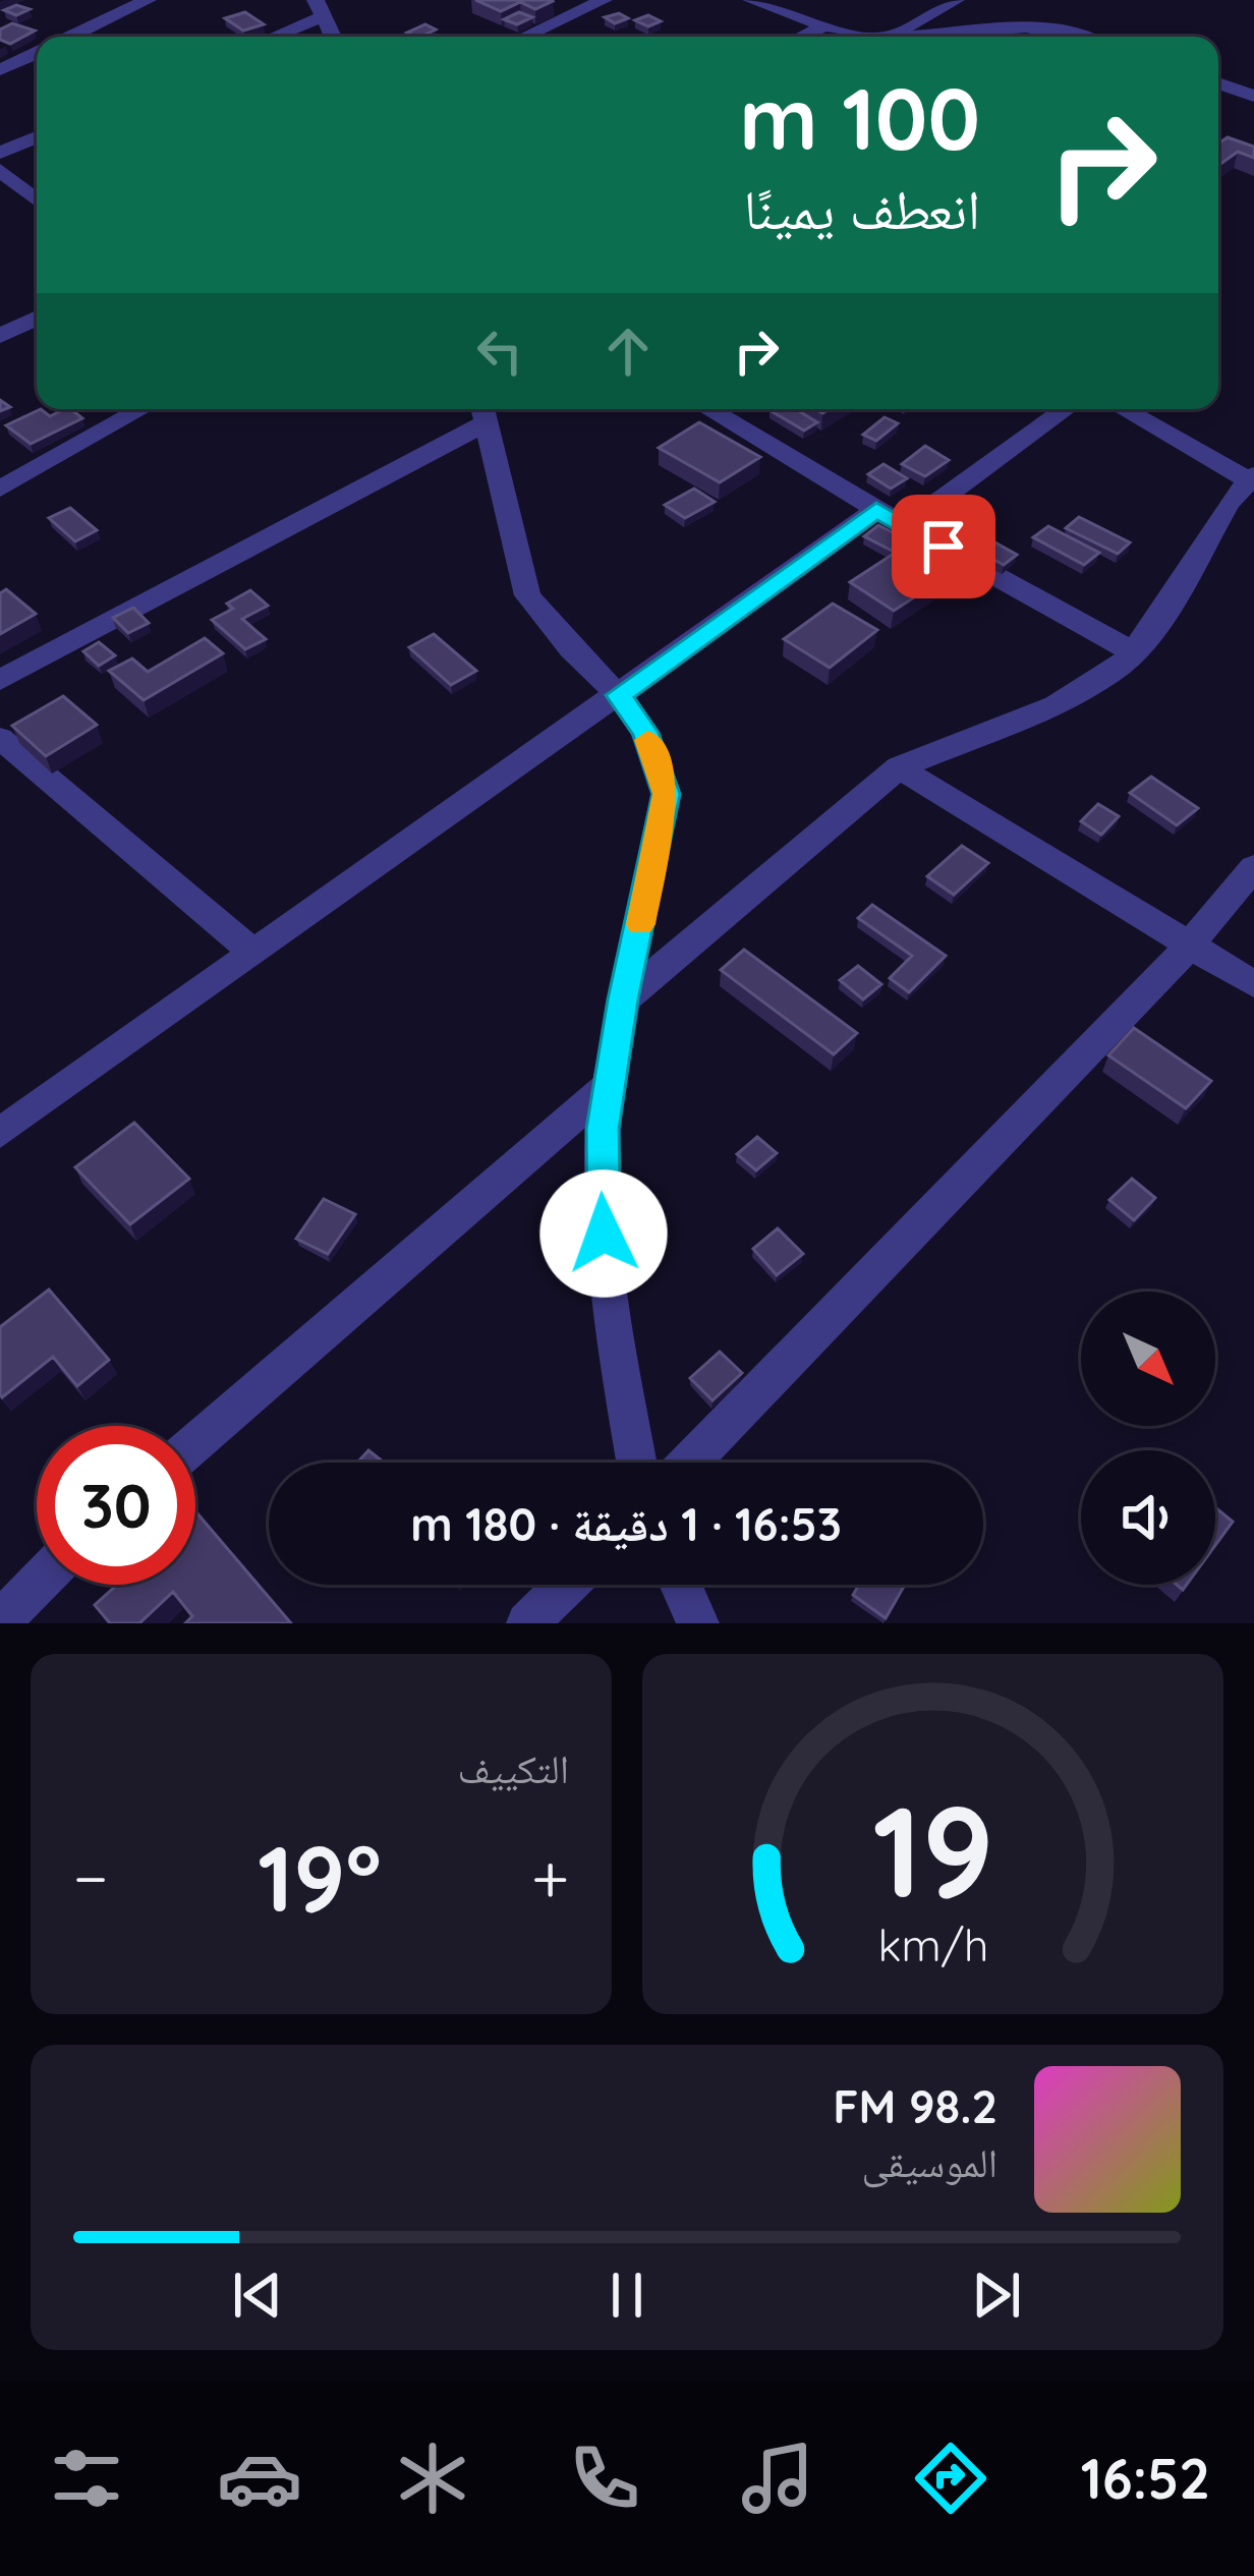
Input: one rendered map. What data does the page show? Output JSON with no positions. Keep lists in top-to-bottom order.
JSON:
{
  "north": "bottom right",
  "page": {
    "turn": ["100 m", "انعطف يمينًا"],
    "limit": "30",
    "trip": "16:53 · 1 دقيقة · 180 m",
    "tile": "التكييف",
    "heat": ["−", "19°", "+"],
    "song": ["98.2 FM", "الموسيقى"],
    "tabs": "16:52",
    "gauge": ["19", "km/h"]
  }
}
